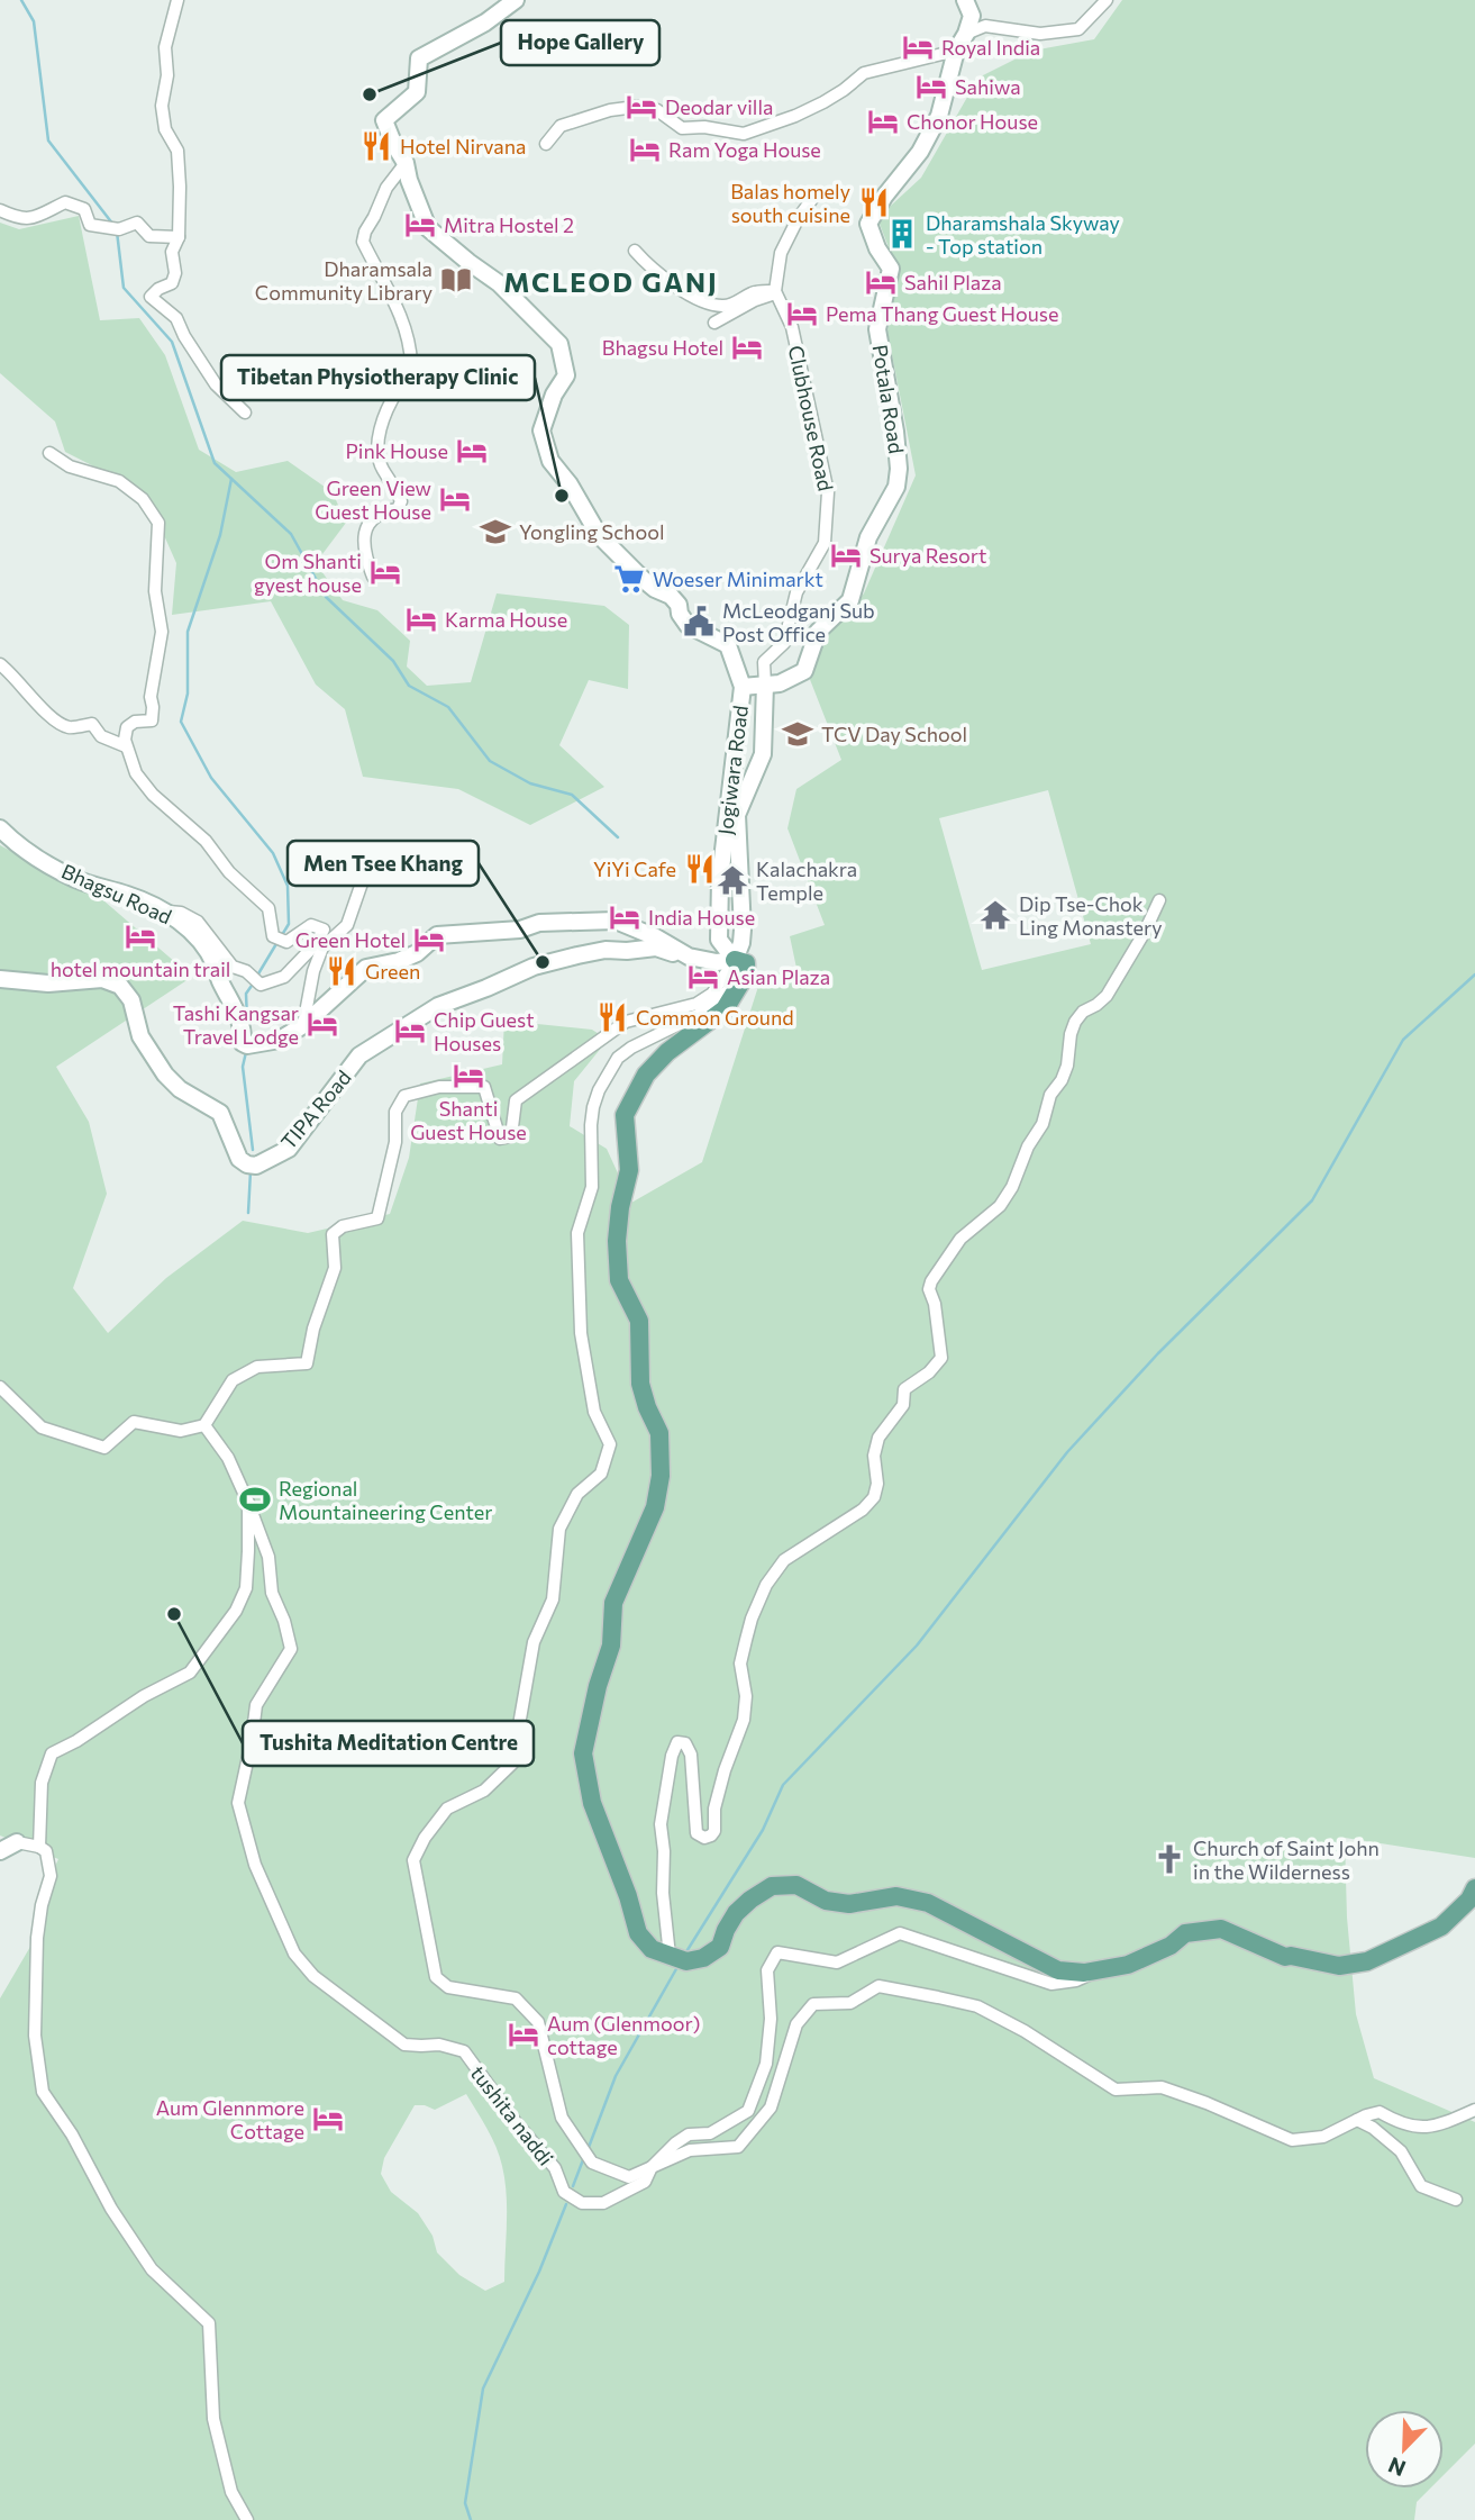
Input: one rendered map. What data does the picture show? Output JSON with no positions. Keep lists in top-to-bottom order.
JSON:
{
  "streets": {
    "street": [
      "Potala Road",
      "Clubhouse Road",
      "Jogiwara Road",
      "Bhagsu Road",
      "TIPA Road",
      "tushita naddi"
    ]
  },
  "crossings": [
    ["Potala Road", "Clubhouse Road"],
    ["Jogiwara Road", "Bhagsu Road"],
    ["Bhagsu Road", "TIPA Road"]
  ],
  "districts": ["MCLEOD GANJ"],
  "places": {
    "hotel": [
      "Royal India",
      "Sahiwa",
      "Deodar villa",
      "Chonor House",
      "Ram Yoga House",
      "Mitra Hostel 2",
      "Sahil Plaza",
      "Pema Thang Guest House",
      "Bhagsu Hotel",
      "Pink House",
      "Green View Guest House",
      "Surya Resort",
      "Om Shanti gyest house",
      "Karma House",
      "India House",
      "hotel mountain trail",
      "Green Hotel",
      "Asian Plaza",
      "Tashi Kangsar Travel Lodge",
      "Chip Guest Houses",
      "Shanti Guest House",
      "Aum (Glenmoor) cottage",
      "Aum Glennmore Cottage"
    ],
    "other": [
      "Hope Gallery",
      "Tibetan Physiotherapy Clinic",
      "Men Tsee Khang",
      "Tushita Meditation Centre"
    ],
    "restaurant": [
      "Hotel Nirvana",
      "Balas homely south cuisine",
      "YiYi Cafe",
      "Green",
      "Common Ground"
    ],
    "building": ["Dharamshala Skyway - Top station"],
    "library": ["Dharamsala Community Library"],
    "school or university": ["Yongling School", "TCV Day School"],
    "supermarket": ["Woeser Minimarkt"],
    "public building": ["McLeodganj Sub Post Office"],
    "temple": ["Kalachakra Temple", "Dip Tse-Chok Ling Monastery"],
    "sports": ["Regional Mountaineering Center"],
    "church": ["Church of Saint John in the Wilderness"]
  },
  "north": "bottom left"
}
